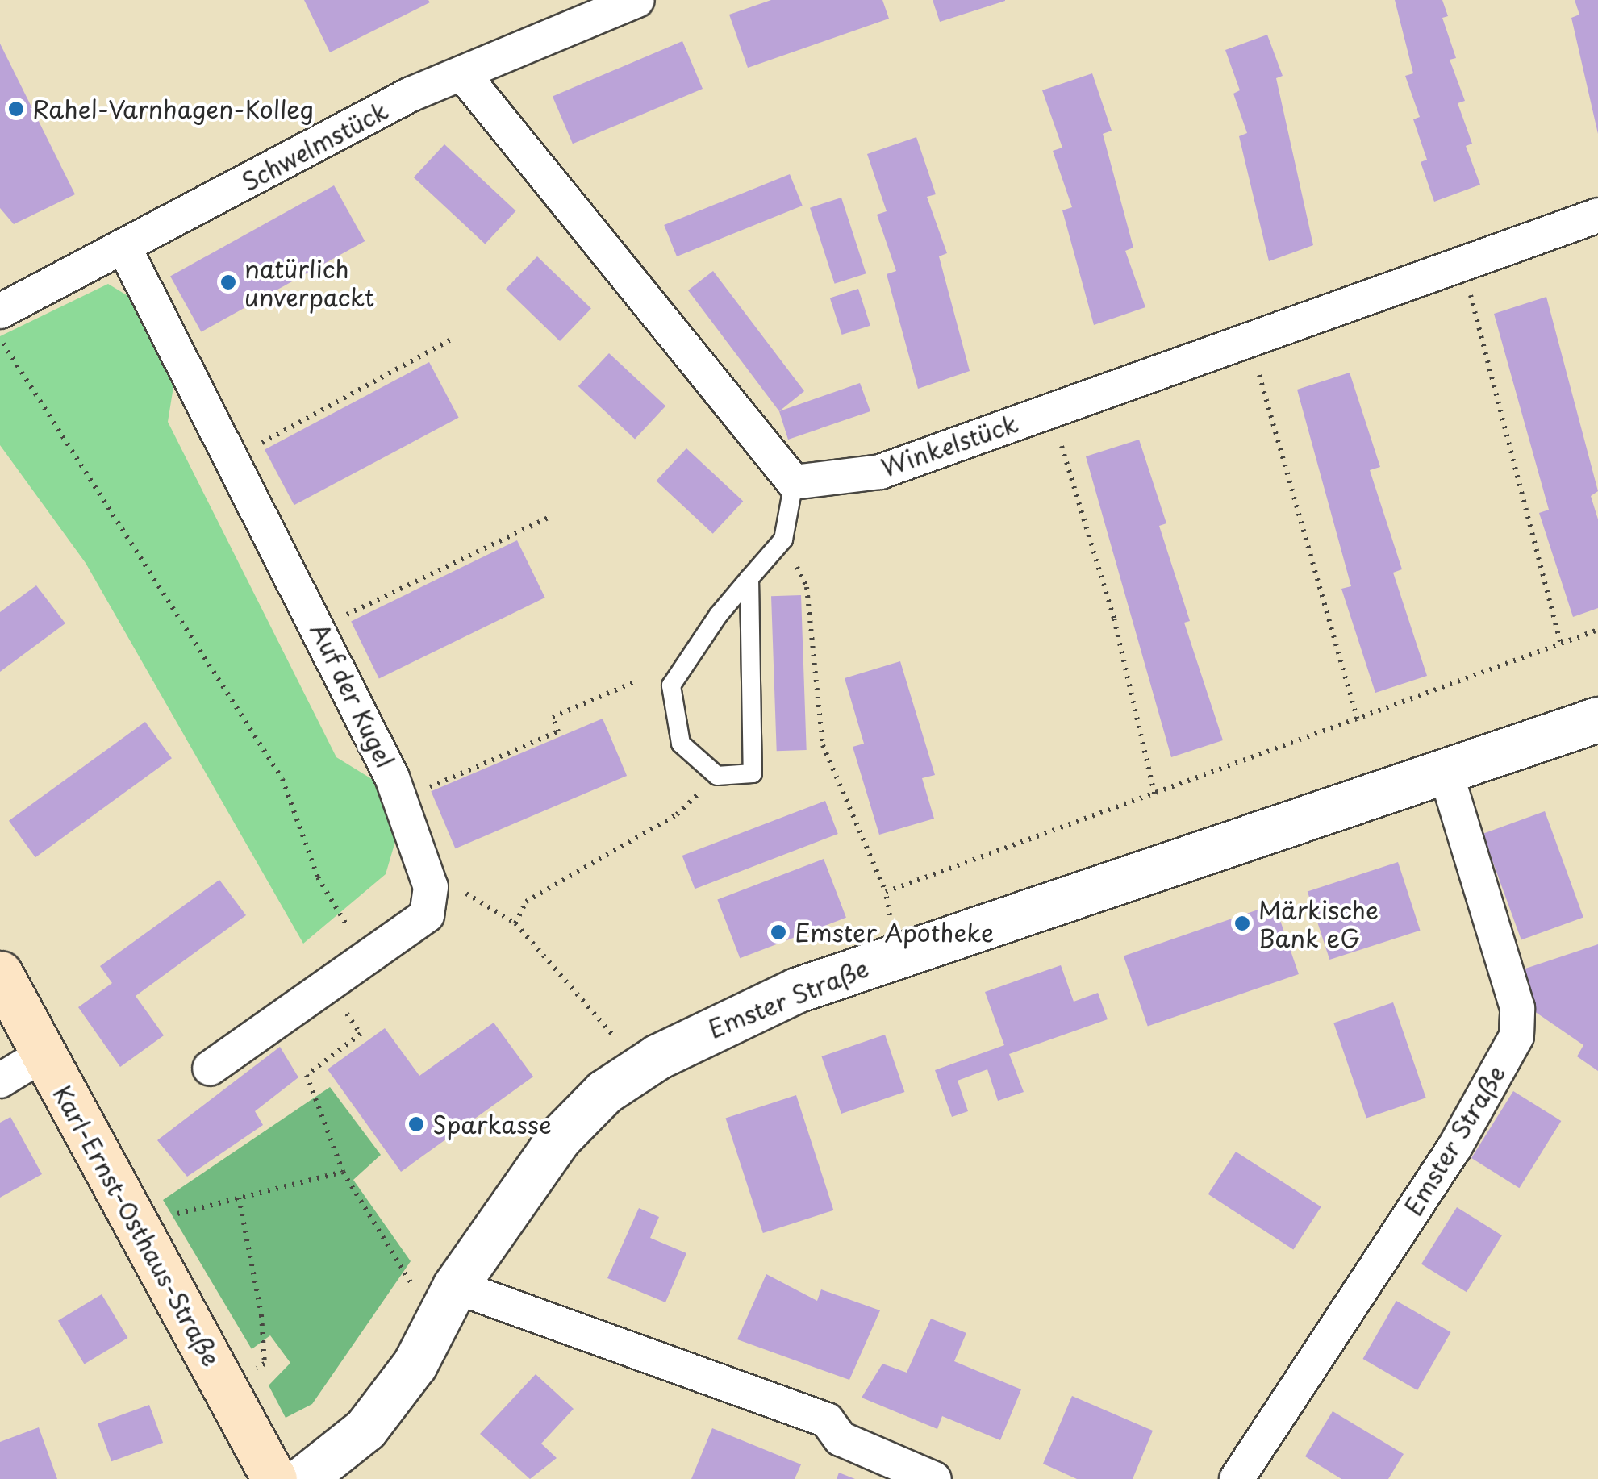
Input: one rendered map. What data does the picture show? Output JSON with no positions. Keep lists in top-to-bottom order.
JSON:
{
  "streets": {
    "main road": ["Karl-Ernst-Osthaus-Straße"],
    "street": [
      "Schwelmstück",
      "Winkelstück",
      "Auf der Kugel",
      "Emster Straße"
    ]
  },
  "crossings": [
    ["Schwelmstück", "Auf der Kugel"]
  ],
  "places": [
    "Rahel-Varnhagen-Kolleg",
    "natürlich unverpackt",
    "Märkische Bank eG",
    "Emster Apotheke",
    "Sparkasse"
  ]
}
